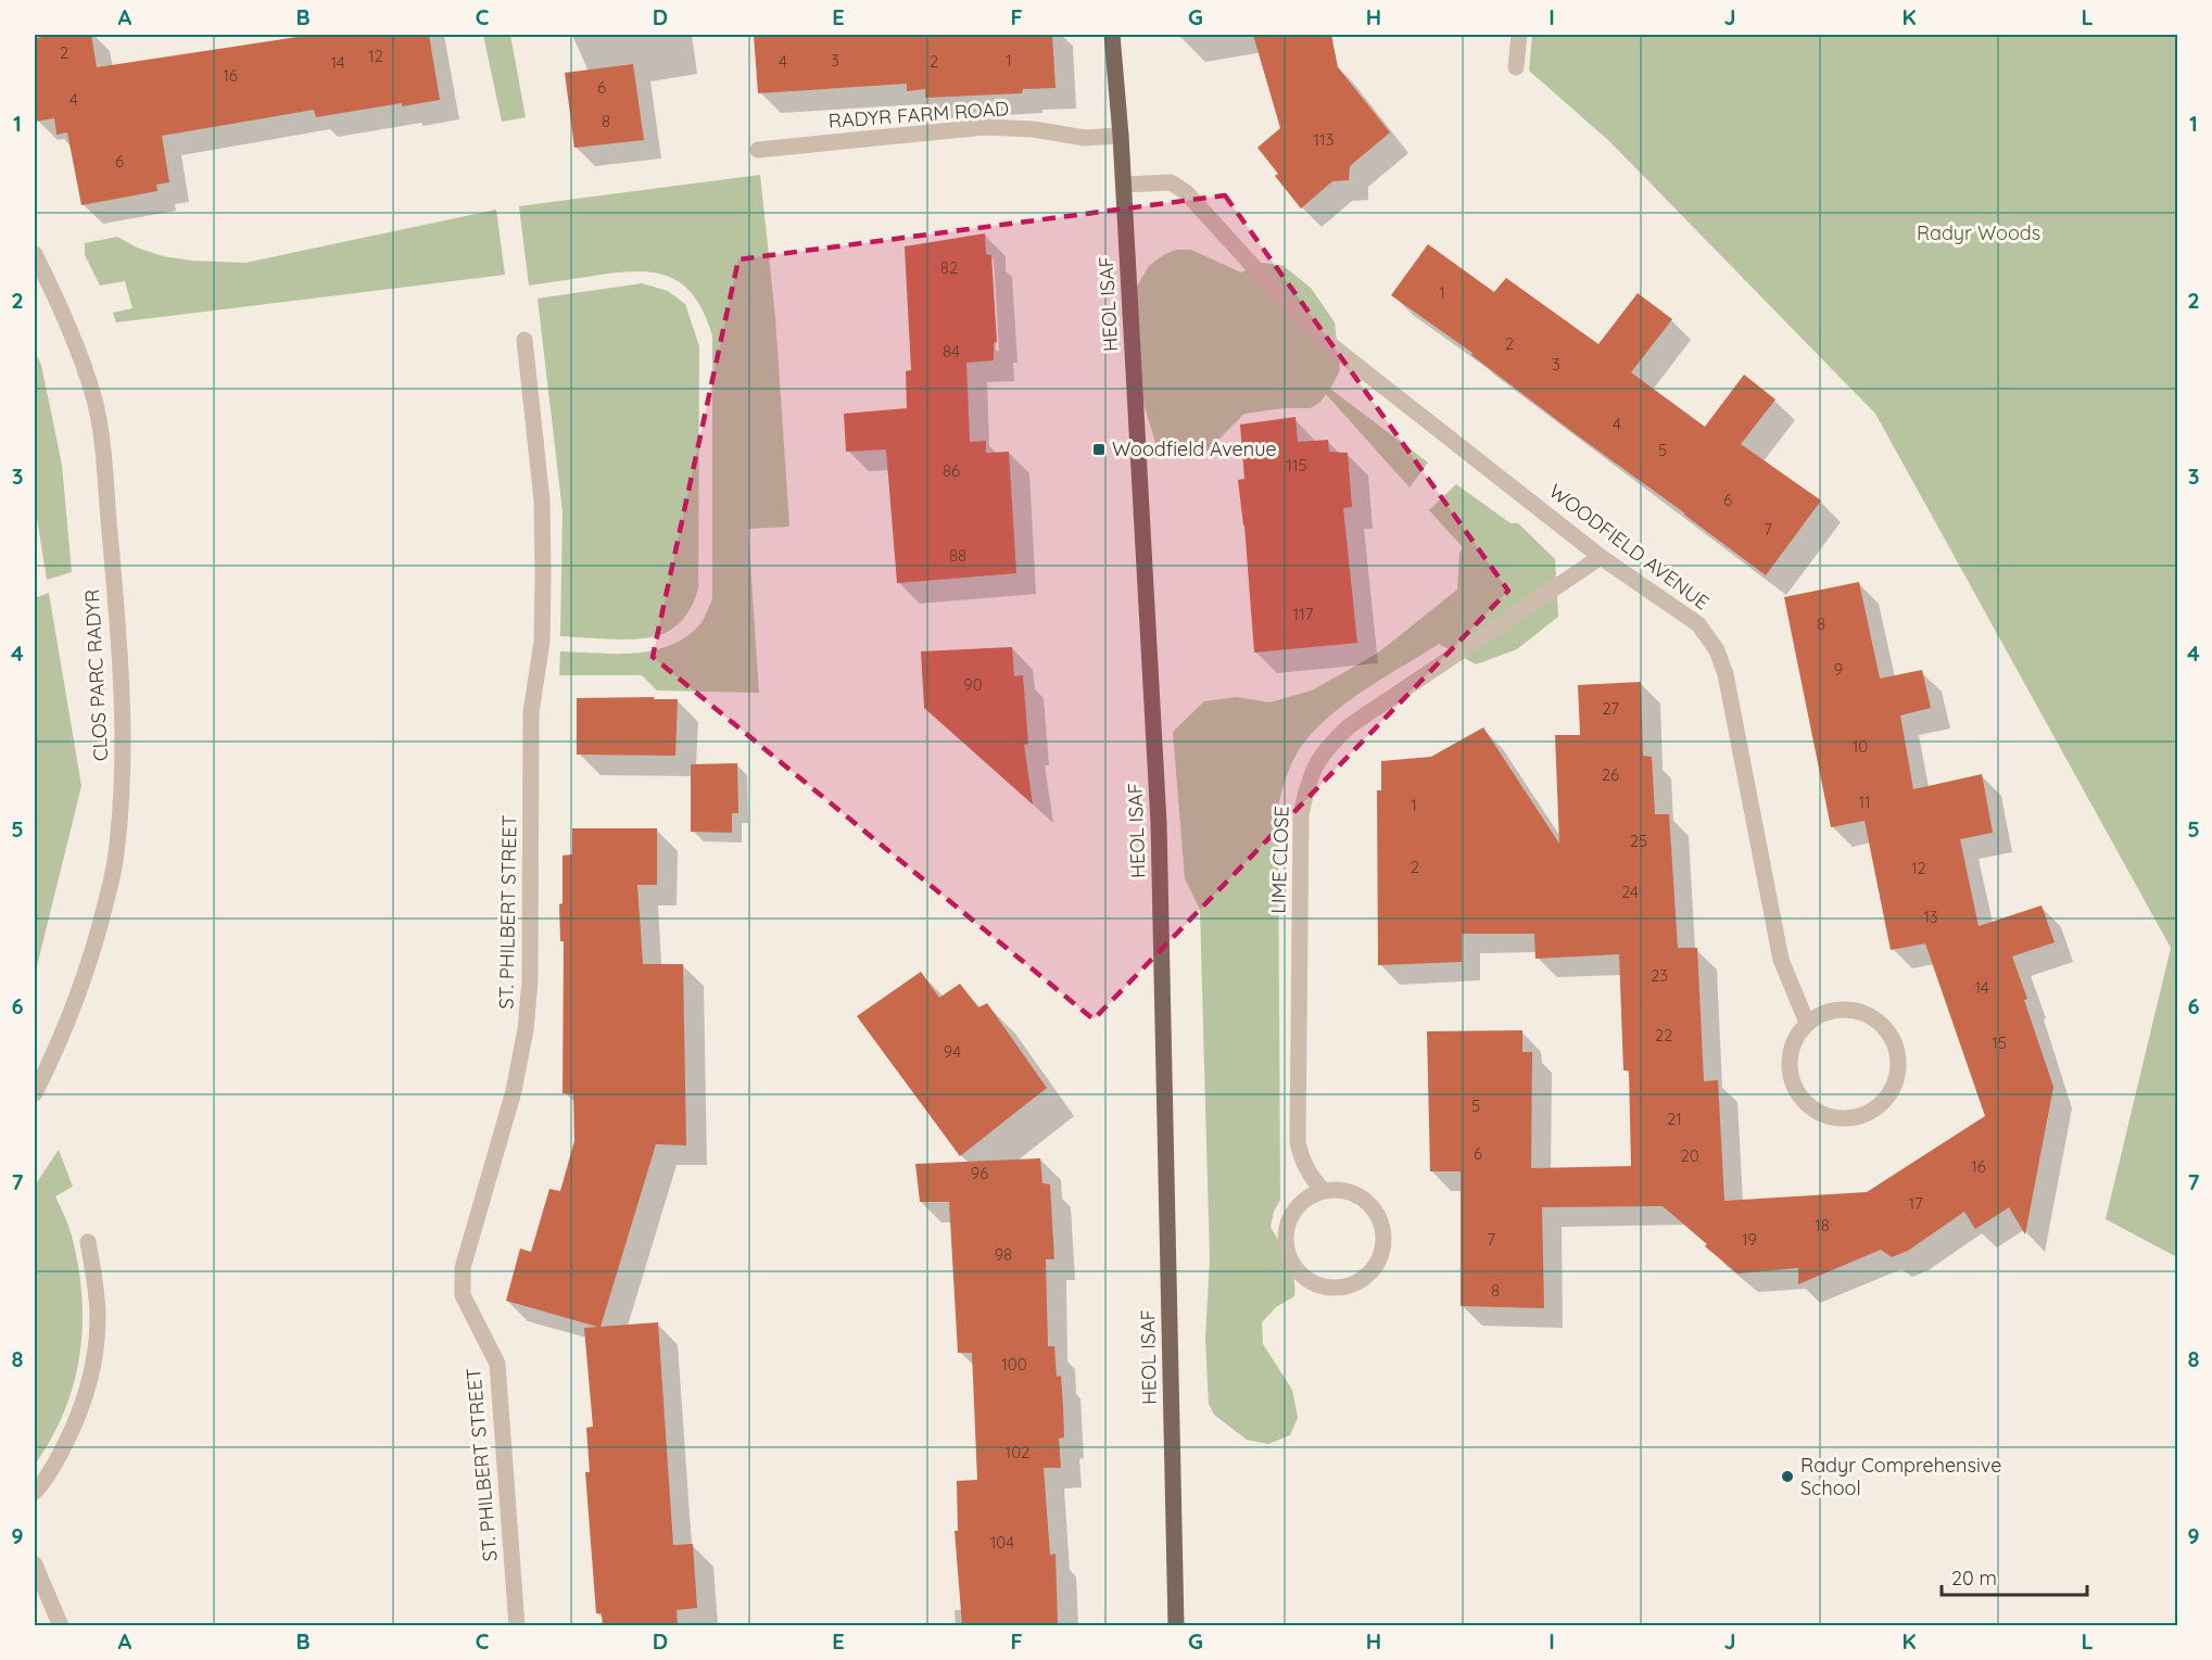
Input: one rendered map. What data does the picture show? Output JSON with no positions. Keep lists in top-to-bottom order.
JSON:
{
  "streets": {
    "main road": ["HEOL ISAF"],
    "street": [
      "RADYR FARM ROAD",
      "WOODFIELD AVENUE",
      "CLOS PARC RADYR",
      "LIME CLOSE",
      "ST. PHILBERT STREET"
    ]
  },
  "crossings": [
    ["RADYR FARM ROAD", "HEOL ISAF"],
    ["HEOL ISAF", "WOODFIELD AVENUE"],
    ["WOODFIELD AVENUE", "LIME CLOSE"]
  ],
  "parks": ["Radyr Woods"],
  "places": {
    "transit": ["Woodfield Avenue"],
    "other": ["Radyr Comprehensive School"]
  },
  "house_numbers": [
    "2",
    "12",
    "3",
    "1",
    "4",
    "2",
    "14",
    "16",
    "6",
    "4",
    "8",
    "113",
    "6",
    "82",
    "1",
    "2",
    "84",
    "3",
    "4",
    "5",
    "115",
    "86",
    "6",
    "7",
    "88",
    "117",
    "8",
    "9",
    "90",
    "27",
    "10",
    "26",
    "11",
    "1",
    "25",
    "2",
    "12",
    "24",
    "13",
    "23",
    "14",
    "22",
    "15",
    "94",
    "5",
    "21",
    "6",
    "20",
    "16",
    "96",
    "17",
    "18",
    "7",
    "19",
    "98",
    "8",
    "100",
    "102",
    "104"
  ],
  "scale_bar": "20 m",
  "grid": {
    "columns": [
      "A",
      "B",
      "C",
      "D",
      "E",
      "F",
      "G",
      "H",
      "I",
      "J",
      "K",
      "L"
    ],
    "rows": [
      "1",
      "2",
      "3",
      "4",
      "5",
      "6",
      "7",
      "8",
      "9"
    ]
  }
}
